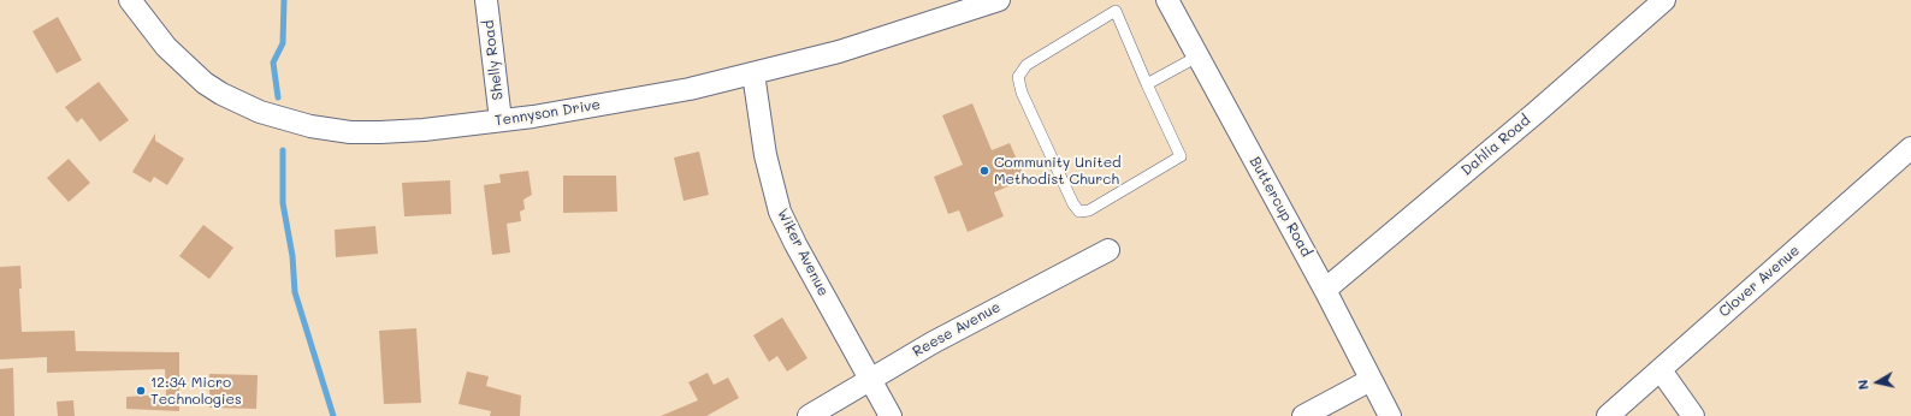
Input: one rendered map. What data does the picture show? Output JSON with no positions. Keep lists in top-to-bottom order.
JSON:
{
  "streets": {
    "street": [
      "Shelly Road",
      "Tennyson Drive",
      "Dahlia Road",
      "Buttercup Road",
      "Wiker Avenue",
      "Clover Avenue",
      "Reese Avenue"
    ]
  },
  "crossings": [
    ["Shelly Road", "Tennyson Drive"],
    ["Tennyson Drive", "Wiker Avenue"],
    ["Dahlia Road", "Buttercup Road"],
    ["Wiker Avenue", "Reese Avenue"]
  ],
  "places": ["Community United Methodist Church", "12:34 Micro Technologies"],
  "north": "left"
}
